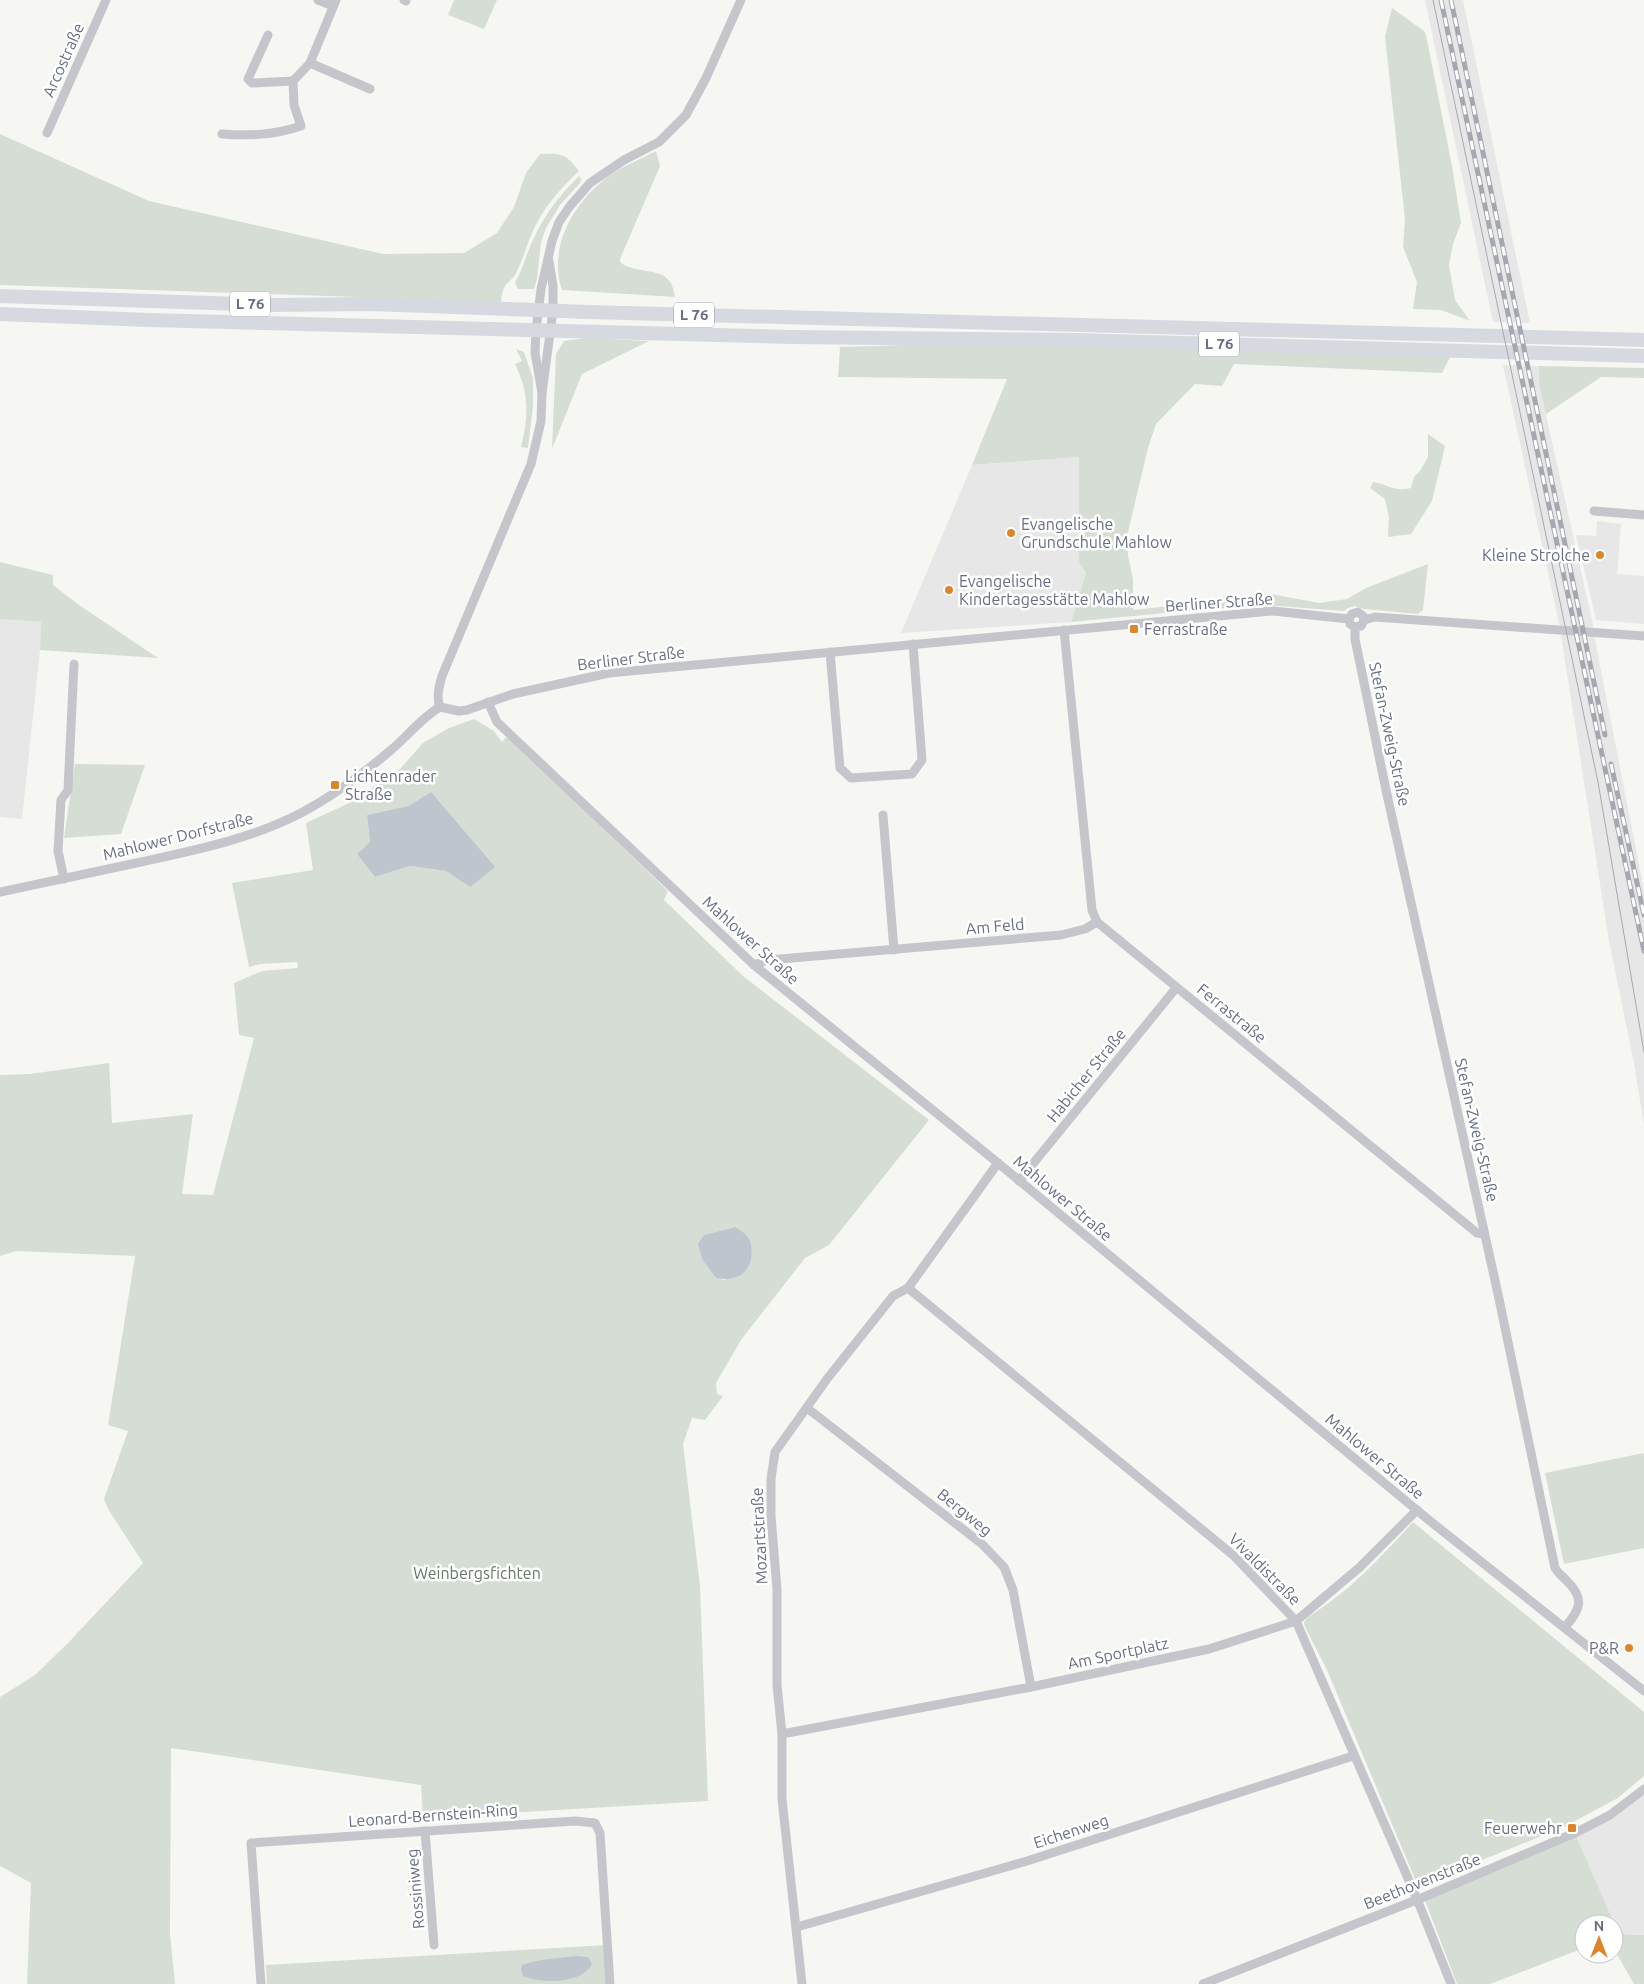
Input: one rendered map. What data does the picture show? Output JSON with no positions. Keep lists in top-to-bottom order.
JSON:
{
  "streets": {
    "main road": ["L 76"],
    "street": [
      "Arcostraße",
      "Berliner Straße",
      "Stefan-Zweig-Straße",
      "Mahlower Dorfstraße",
      "Am Feld",
      "Mahlower Straße",
      "Ferrastraße",
      "Habicher Straße",
      "Bergweg",
      "Mozartstraße",
      "Vivaldistraße",
      "Am Sportplatz",
      "Leonard-Bernstein-Ring",
      "Eichenweg",
      "Beethovenstraße",
      "Rossiniweg"
    ]
  },
  "crossings": [
    ["Berliner Straße", "Stefan-Zweig-Straße"],
    ["Berliner Straße", "Mahlower Dorfstraße"],
    ["Berliner Straße", "Mahlower Straße"],
    ["Berliner Straße", "Ferrastraße"],
    ["Stefan-Zweig-Straße", "Mahlower Straße"],
    ["Stefan-Zweig-Straße", "Ferrastraße"],
    ["Am Feld", "Mahlower Straße"],
    ["Am Feld", "Ferrastraße"],
    ["Mahlower Straße", "Habicher Straße"],
    ["Mahlower Straße", "Mozartstraße"],
    ["Mahlower Straße", "Am Sportplatz"],
    ["Ferrastraße", "Habicher Straße"],
    ["Bergweg", "Mozartstraße"],
    ["Bergweg", "Am Sportplatz"],
    ["Mozartstraße", "Vivaldistraße"],
    ["Mozartstraße", "Am Sportplatz"],
    ["Mozartstraße", "Eichenweg"],
    ["Vivaldistraße", "Am Sportplatz"],
    ["Vivaldistraße", "Eichenweg"],
    ["Vivaldistraße", "Beethovenstraße"],
    ["Leonard-Bernstein-Ring", "Rossiniweg"]
  ],
  "parks": ["Weinbergsfichten"],
  "places": {
    "other": [
      "Evangelische Grundschule Mahlow",
      "Kleine Strolche",
      "Evangelische Kindertagesstätte Mahlow",
      "P&R"
    ],
    "transit": ["Ferrastraße", "Lichtenrader Straße", "Feuerwehr"]
  },
  "north": "top"
}
